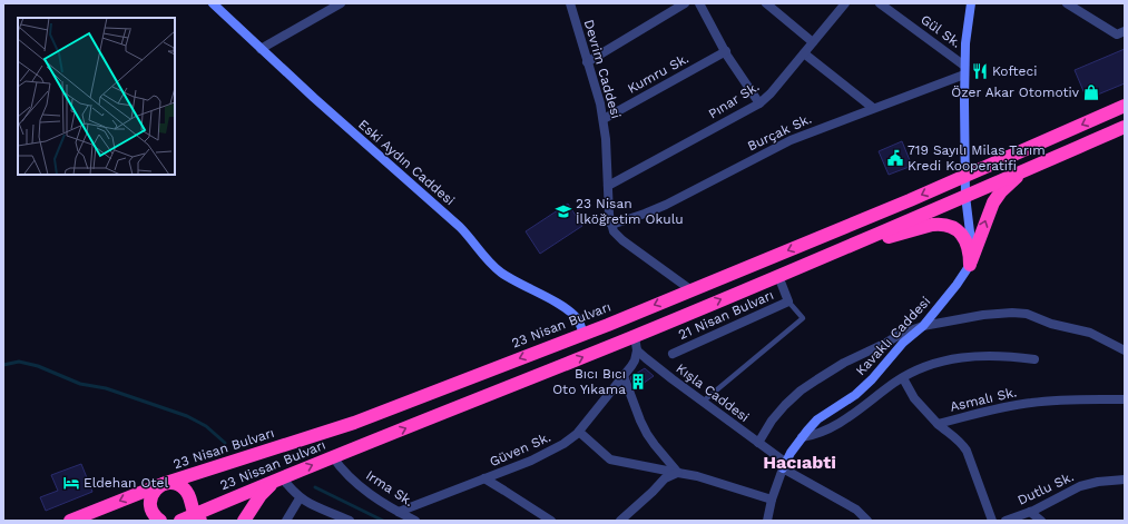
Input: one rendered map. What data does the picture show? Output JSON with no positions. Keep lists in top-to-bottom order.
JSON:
{
  "streets": {
    "highway": ["23 Nisan Bulvarı", "23 Nissan Bulvarı"],
    "street": [
      "Gül Sk.",
      "Devrim Caddesi",
      "Kumru Sk.",
      "Pınar Sk.",
      "Burçak Sk.",
      "Eski Aydın Caddesi",
      "21 Nisan Bulvarı",
      "Kavaklı Caddesi",
      "Kışla Caddesi",
      "Asmalı Sk.",
      "Güven Sk.",
      "Irma Sk.",
      "Dutlu Sk."
    ]
  },
  "crossings": [
    ["Gül Sk.", "Burçak Sk."],
    ["Gül Sk.", "Kavaklı Caddesi"],
    ["Devrim Caddesi", "Kumru Sk."],
    ["Devrim Caddesi", "Pınar Sk."],
    ["Devrim Caddesi", "Burçak Sk."],
    ["Burçak Sk.", "Kavaklı Caddesi"],
    ["Eski Aydın Caddesi", "23 Nisan Bulvarı"],
    ["23 Nisan Bulvarı", "Kavaklı Caddesi"],
    ["Kavaklı Caddesi", "Kışla Caddesi"],
    ["Kışla Caddesi", "Güven Sk."],
    ["Güven Sk.", "Irma Sk."],
    ["23 Nissan Bulvarı", "Irma Sk."]
  ],
  "one_way": ["23 Nissan Bulvarı"],
  "districts": ["Hacıabti"],
  "places": {
    "restaurant": ["Kofteci"],
    "shop": ["Özer Akar Otomotiv"],
    "public building": ["719 Sayılı Milas Tarım Kredi Kooperatifi"],
    "school or university": ["23 Nisan İlköğretim Okulu"],
    "building": ["Bıcı Bıcı Oto Yıkama"],
    "hotel": ["Eldehan Otel"]
  }
}
